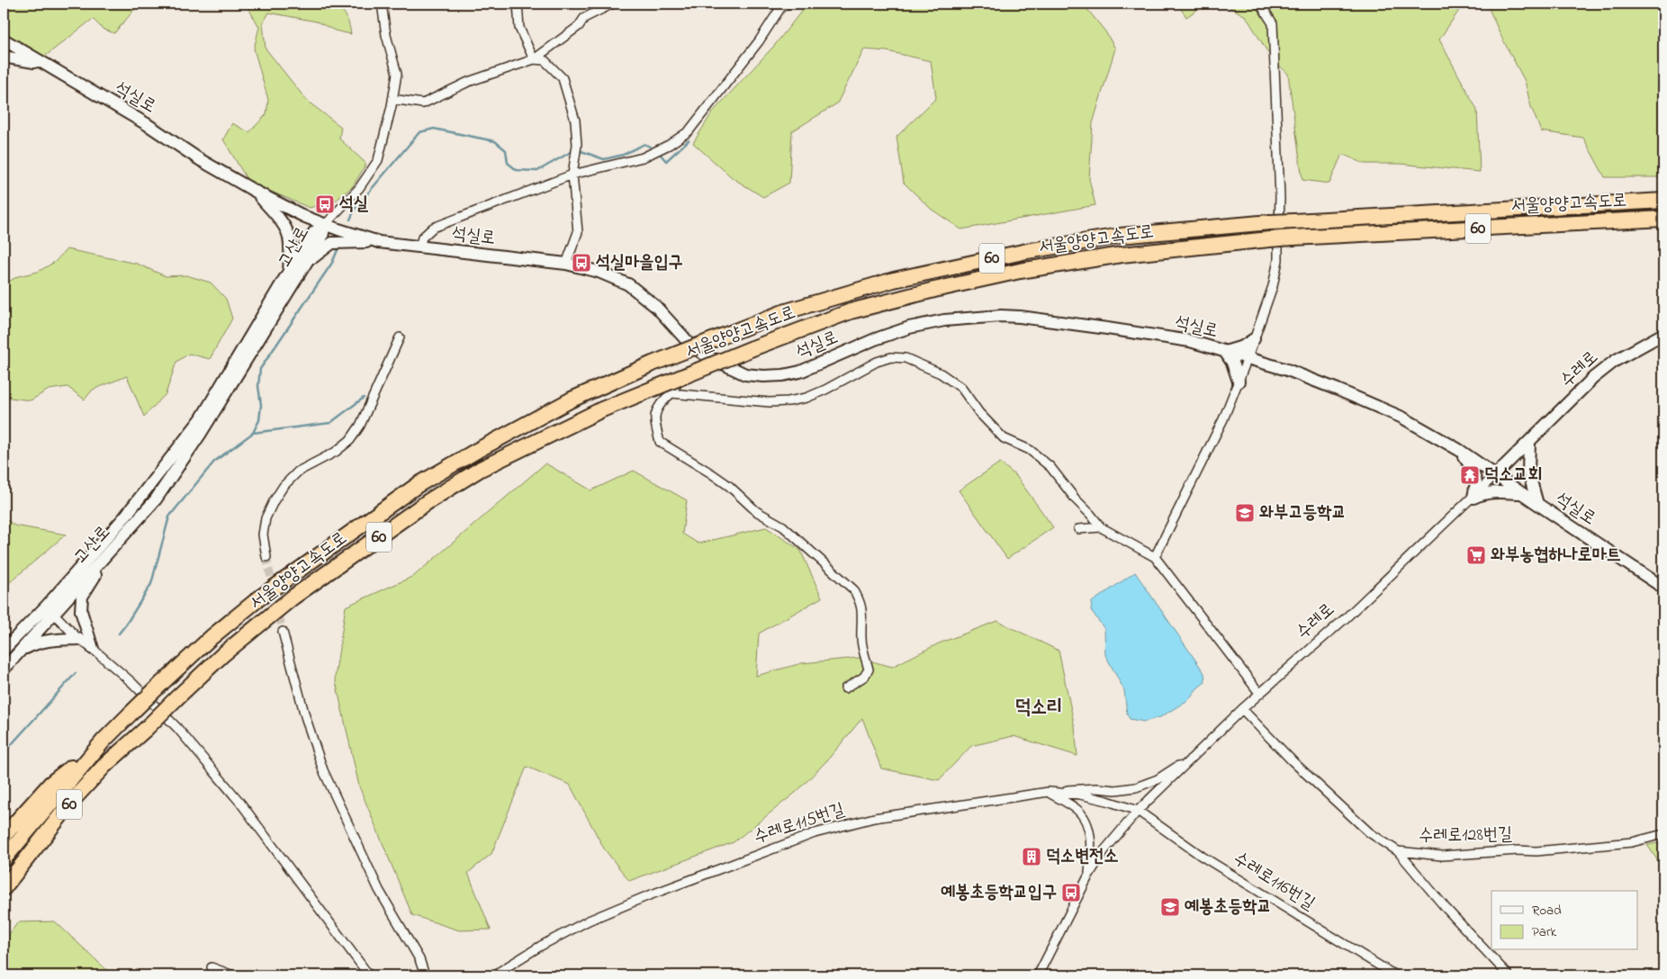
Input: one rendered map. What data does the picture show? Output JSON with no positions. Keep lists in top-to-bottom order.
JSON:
{
  "streets": {
    "highway": ["서울양양고속도로", "60"],
    "main road": ["석실로", "고산로", "수레로"],
    "street": ["수레로115번길", "수레로128번길", "수레로116번길"]
  },
  "crossings": [
    ["석실로", "고산로"],
    ["석실로", "수레로"],
    ["수레로", "수레로115번길"],
    ["수레로", "수레로128번길"],
    ["수레로", "수레로116번길"],
    ["수레로115번길", "수레로116번길"]
  ],
  "districts": ["덕소리"],
  "places": {
    "bus stop": ["석실", "석실마을입구", "예봉초등학교입구"],
    "temple": ["덕소교회"],
    "school or university": ["와부고등학교", "예봉초등학교"],
    "supermarket": ["와부농협하나로마트"],
    "building": ["덕소변전소"]
  },
  "legend": ["Road", "Park"]
}
